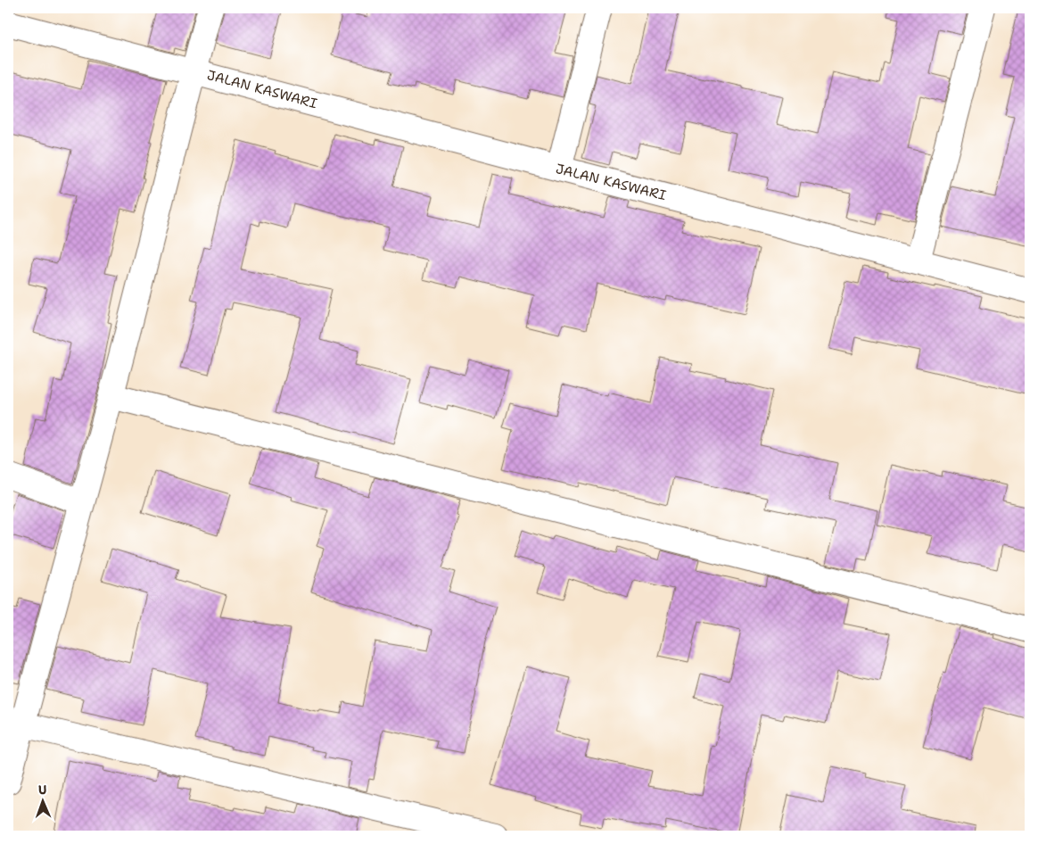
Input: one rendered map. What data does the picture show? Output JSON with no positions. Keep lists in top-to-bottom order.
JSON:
{
  "streets": {
    "street": ["JALAN KASWARI"]
  },
  "north": "top"
}
